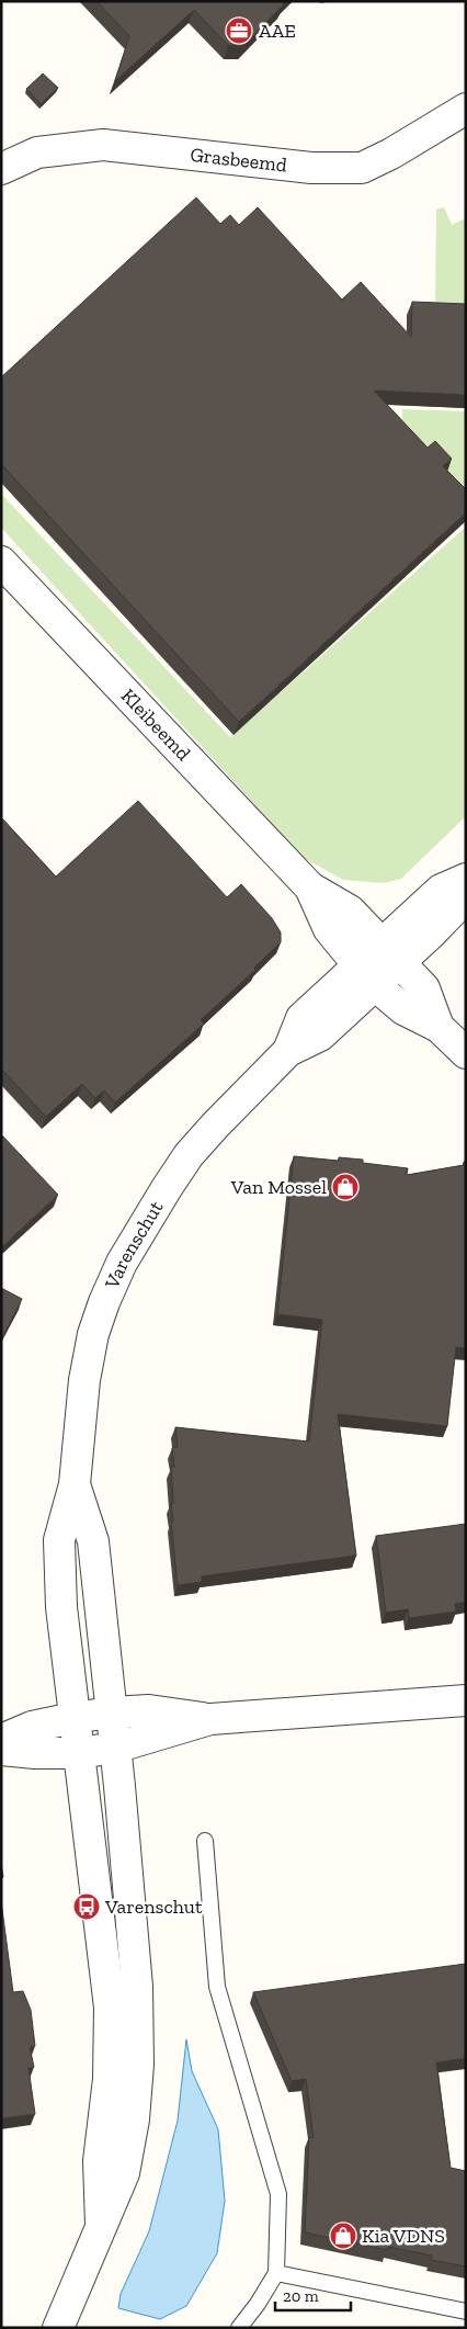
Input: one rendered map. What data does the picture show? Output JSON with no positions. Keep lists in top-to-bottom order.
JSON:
{
  "streets": {
    "street": ["Grasbeemd", "Kleibeemd", "Varenschut"]
  },
  "crossings": [
    ["Kleibeemd", "Varenschut"]
  ],
  "places": {
    "office": ["AAE"],
    "shop": ["Van Mossel", "Kia VDNS"],
    "bus stop": ["Varenschut"]
  },
  "scale_bar": "20 m"
}
